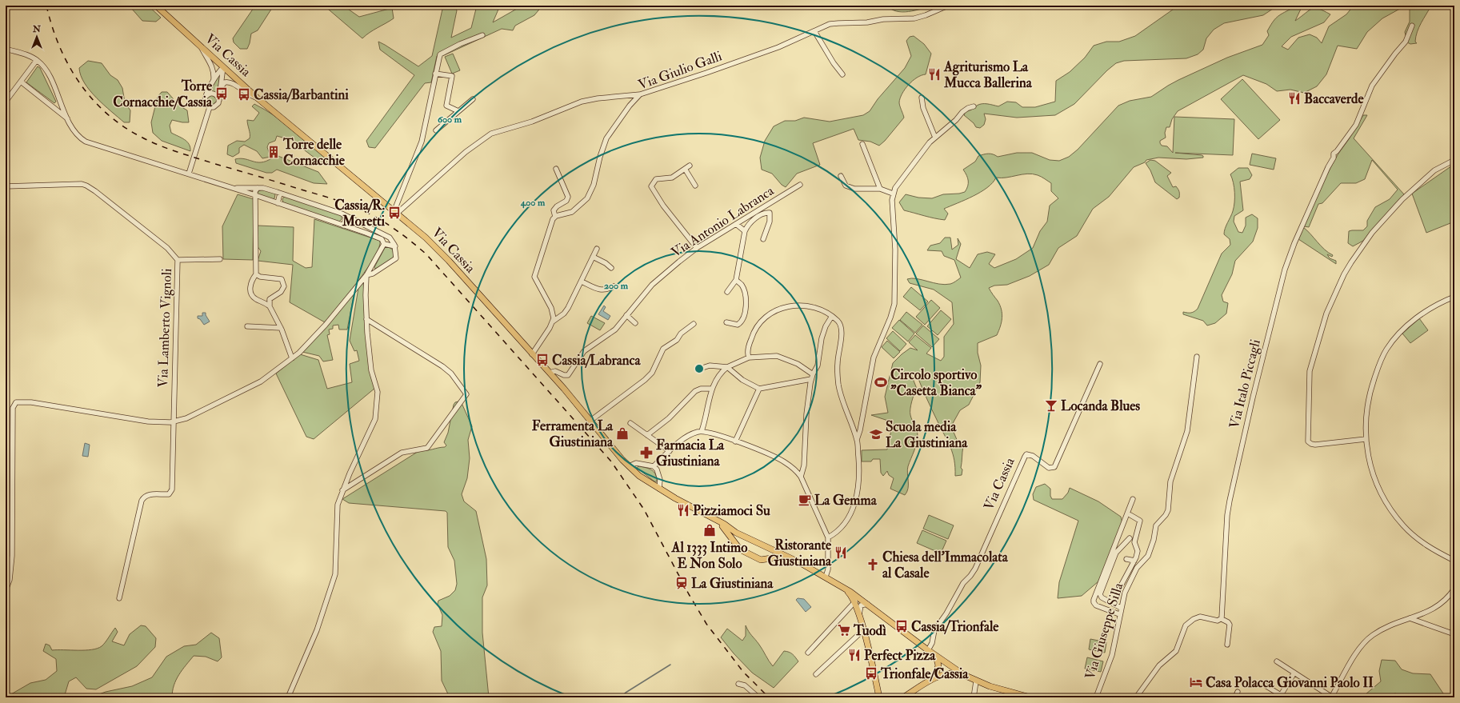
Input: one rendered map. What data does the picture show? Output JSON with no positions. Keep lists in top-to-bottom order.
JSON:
{
  "streets": {
    "main road": ["Via Cassia"],
    "street": [
      "Via Giulio Galli",
      "Via Antonio Labranca",
      "Via Lamberto Vignoli",
      "Via Italo Piccagli",
      "Via Giuseppe Silla"
    ]
  },
  "crossings": [
    ["Via Cassia", "Via Antonio Labranca"]
  ],
  "places": {
    "restaurant": [
      "Agriturismo La Mucca Ballerina",
      "Baccaverde",
      "Pizziamoci Su",
      "Ristorante Giustiniana",
      "Perfect Pizza"
    ],
    "bus stop": [
      "Torre Cornacchie/Cassia",
      "Cassia/Barbantini",
      "Cassia/R. Moretti",
      "Cassia/Labranca",
      "Cassia/Trionfale",
      "Trionfale/Cassia"
    ],
    "building": ["Torre delle Cornacchie"],
    "sports": ["Circolo sportivo \"Casetta Bianca\""],
    "bar": ["Locanda Blues"],
    "shop": ["Ferramenta La Giustiniana", "Al 1333 Intimo E Non Solo"],
    "school or university": ["Scuola media La Giustiniana"],
    "pharmacy": ["Farmacia La Giustiniana"],
    "cafe": ["La Gemma"],
    "church": ["Chiesa dell'Immacolata al Casale"],
    "station": ["La Giustiniana"],
    "supermarket": ["Tuodì"],
    "hotel": ["Casa Polacca Giovanni Paolo II"]
  },
  "north": "top",
  "rings": ["600 m", "400 m", "200 m"]
}
